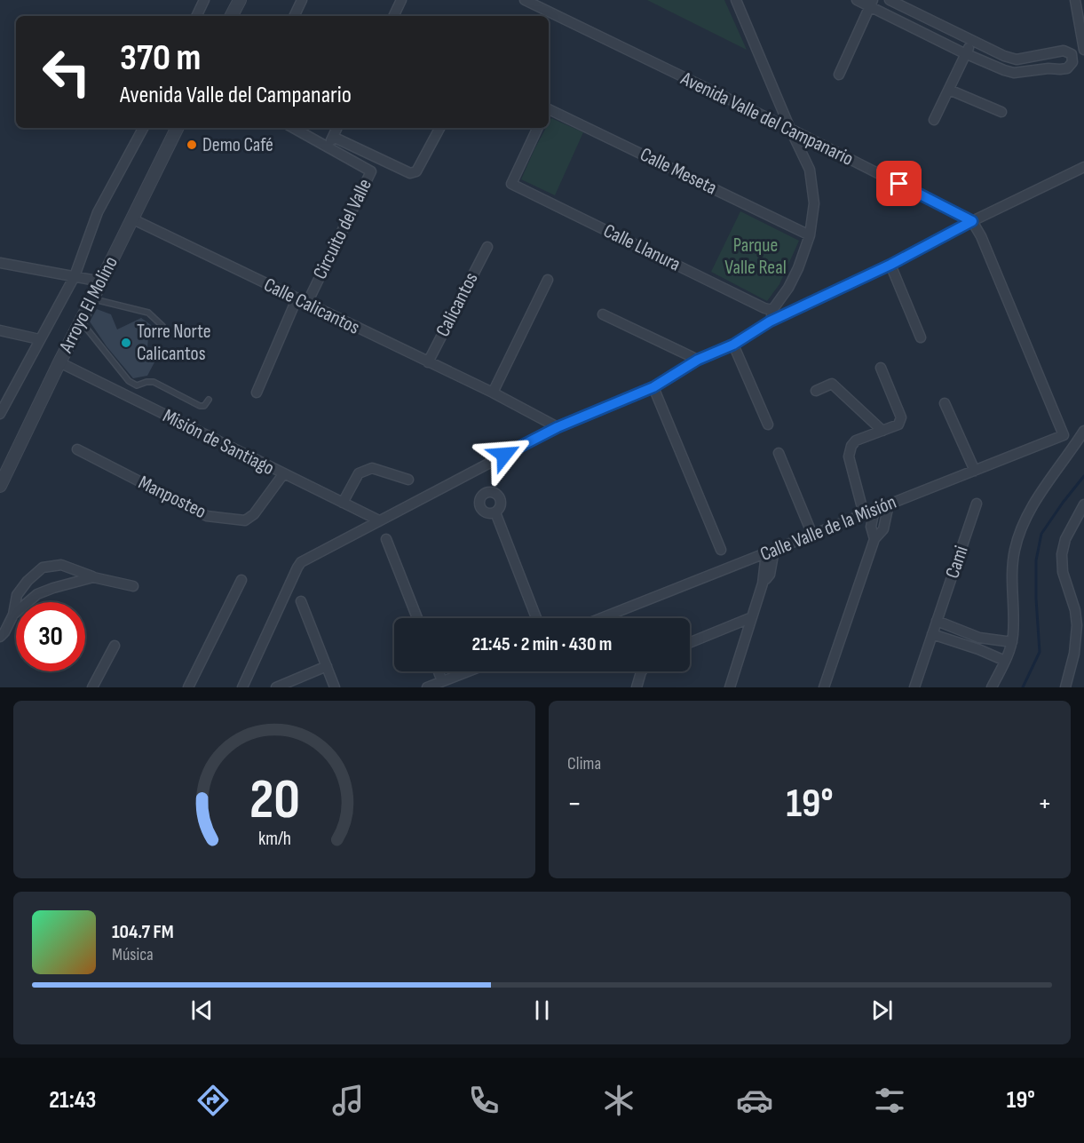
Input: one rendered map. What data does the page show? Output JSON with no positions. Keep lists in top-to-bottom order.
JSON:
{
  "streets": {
    "street": [
      "Avenida Valle del Campanario",
      "Calle Meseta",
      "Circuito del Valle",
      "Calle Llanura",
      "Arroyo El Molino",
      "Calicantos",
      "Calle Calicantos",
      "Misión de Santiago",
      "Manposteo",
      "Calle Valle de la Misión",
      "Cami"
    ]
  },
  "crossings": [
    ["Circuito del Valle", "Calle Calicantos"],
    ["Arroyo El Molino", "Calle Calicantos"],
    ["Arroyo El Molino", "Misión de Santiago"],
    ["Calicantos", "Calle Calicantos"],
    ["Misión de Santiago", "Manposteo"]
  ],
  "parks": ["Parque Valle Real"],
  "places": ["Demo Café", "Torre Norte Calicantos"],
  "page": {
    "turn": ["370 m", "Avenida Valle del Campanario"],
    "limit": "30",
    "trip": "21:45 · 2 min · 430 m",
    "tile": "Clima",
    "heat": ["−", "19°", "+"],
    "song": ["104.7 FM", "Música"],
    "tabs": ["21:43", "19°"],
    "gauge": ["20", "km/h"]
  }
}
